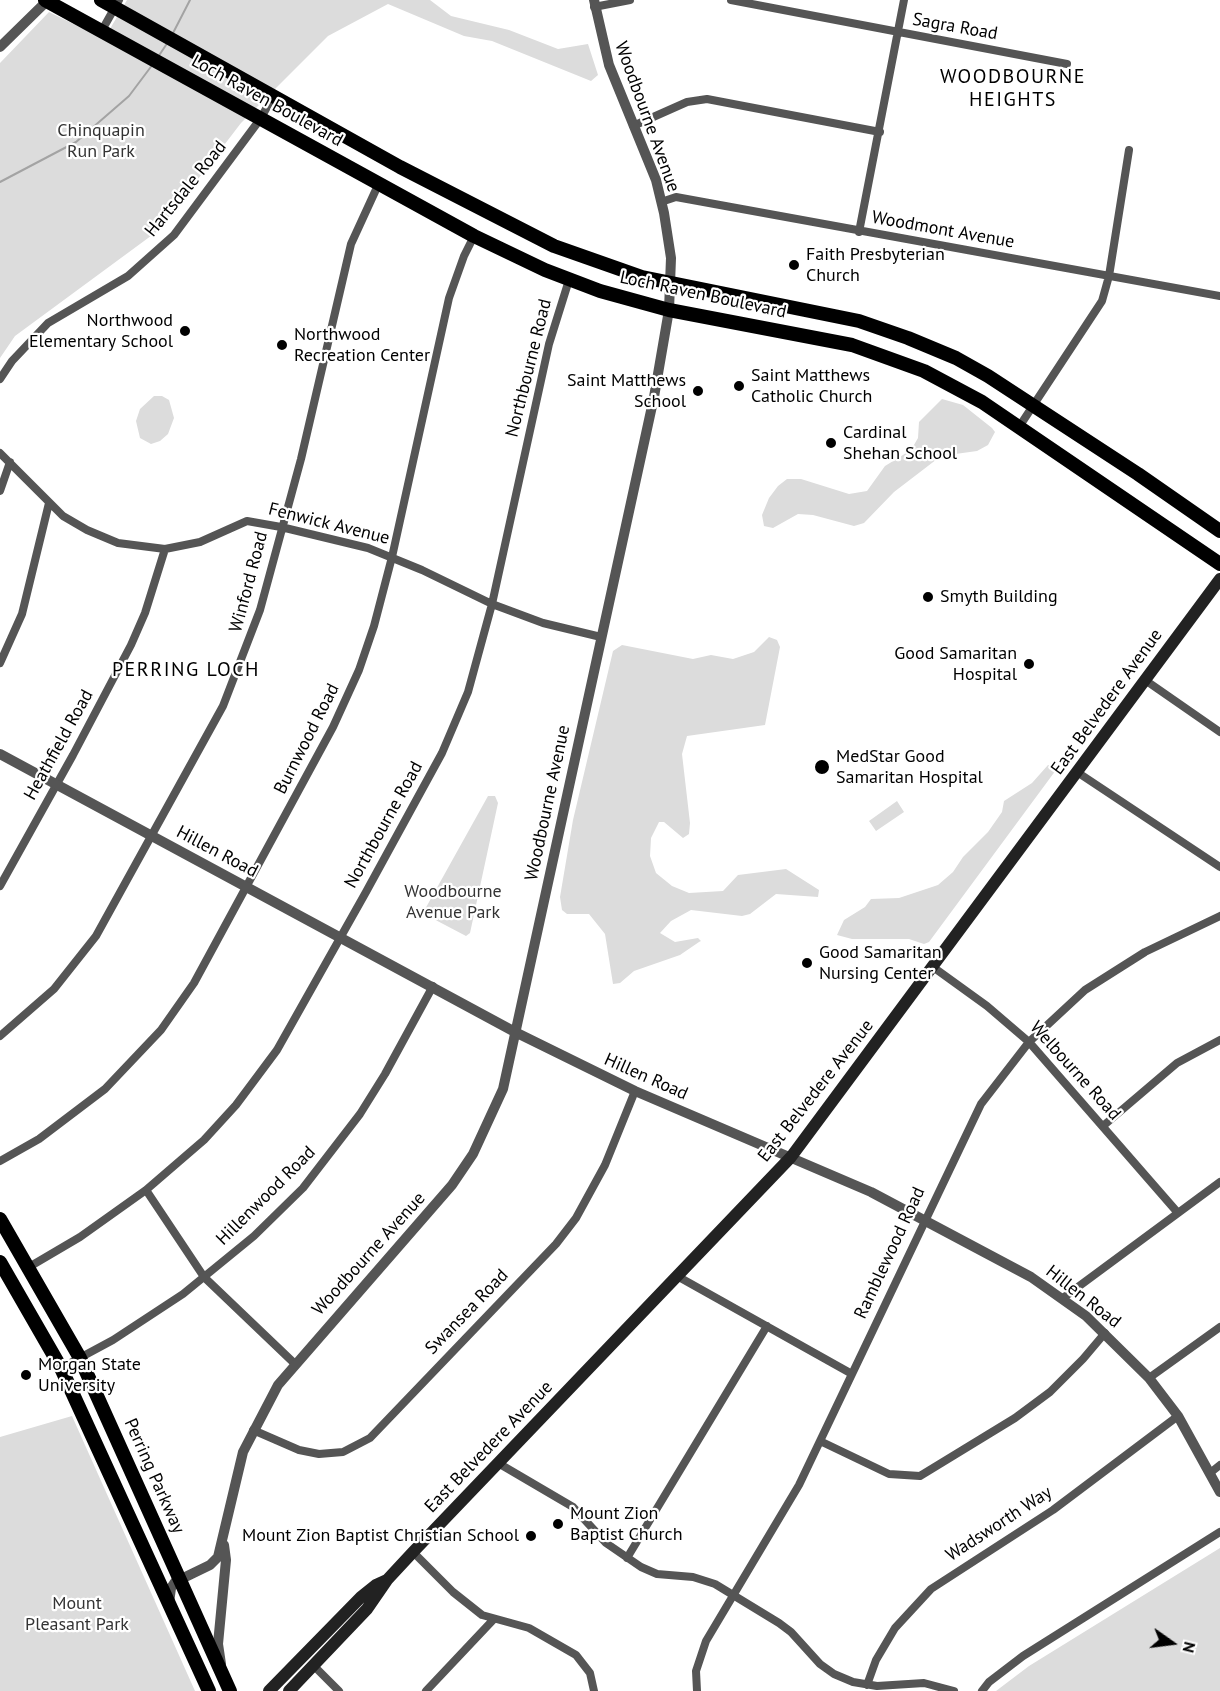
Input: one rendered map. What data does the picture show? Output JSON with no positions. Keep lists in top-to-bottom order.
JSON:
{
  "streets": {
    "main road": ["Loch Raven Boulevard", "East Belvedere Avenue", "Perring Parkway"],
    "street": [
      "Sagra Road",
      "Woodbourne Avenue",
      "Hartsdale Road",
      "Woodmont Avenue",
      "Northbourne Road",
      "Fenwick Avenue",
      "Winford Road",
      "Burnwood Road",
      "Heathfield Road",
      "Hillen Road",
      "Welbourne Road",
      "Hillenwood Road",
      "Ramblewood Road",
      "Swansea Road",
      "Wadsworth Way"
    ]
  },
  "crossings": [
    ["Loch Raven Boulevard", "Woodbourne Avenue"],
    ["Loch Raven Boulevard", "Hartsdale Road"],
    ["Loch Raven Boulevard", "Northbourne Road"],
    ["Loch Raven Boulevard", "Winford Road"],
    ["Loch Raven Boulevard", "Burnwood Road"],
    ["Woodbourne Avenue", "Woodmont Avenue"],
    ["Woodbourne Avenue", "Fenwick Avenue"],
    ["Woodbourne Avenue", "Hillen Road"],
    ["Woodbourne Avenue", "Swansea Road"],
    ["Woodbourne Avenue", "Perring Parkway"],
    ["Northbourne Road", "Fenwick Avenue"],
    ["Northbourne Road", "Hillen Road"],
    ["Northbourne Road", "Perring Parkway"],
    ["Fenwick Avenue", "Winford Road"],
    ["Fenwick Avenue", "Burnwood Road"],
    ["Fenwick Avenue", "Heathfield Road"],
    ["Winford Road", "Hillen Road"],
    ["East Belvedere Avenue", "Hillen Road"],
    ["East Belvedere Avenue", "Welbourne Road"],
    ["Burnwood Road", "Hillen Road"],
    ["Heathfield Road", "Hillen Road"],
    ["Hillen Road", "Hillenwood Road"],
    ["Hillen Road", "Ramblewood Road"],
    ["Hillen Road", "Swansea Road"],
    ["Hillen Road", "Wadsworth Way"],
    ["Welbourne Road", "Ramblewood Road"],
    ["Hillenwood Road", "Perring Parkway"]
  ],
  "districts": ["WOODBOURNE HEIGHTS", "PERRING LOCH"],
  "parks": ["Chinquapin Run Park", "Woodbourne Avenue Park", "Mount Pleasant Park"],
  "places": [
    "Faith Presbyterian Church",
    "Northwood Elementary School",
    "Northwood Recreation Center",
    "Saint Matthews Catholic Church",
    "Saint Matthews School",
    "Cardinal Shehan School",
    "Smyth Building",
    "Good Samaritan Hospital",
    "MedStar Good Samaritan Hospital",
    "Good Samaritan Nursing Center",
    "Morgan State University",
    "Mount Zion Baptist Church",
    "Mount Zion Baptist Christian School"
  ],
  "north": "right"
}
